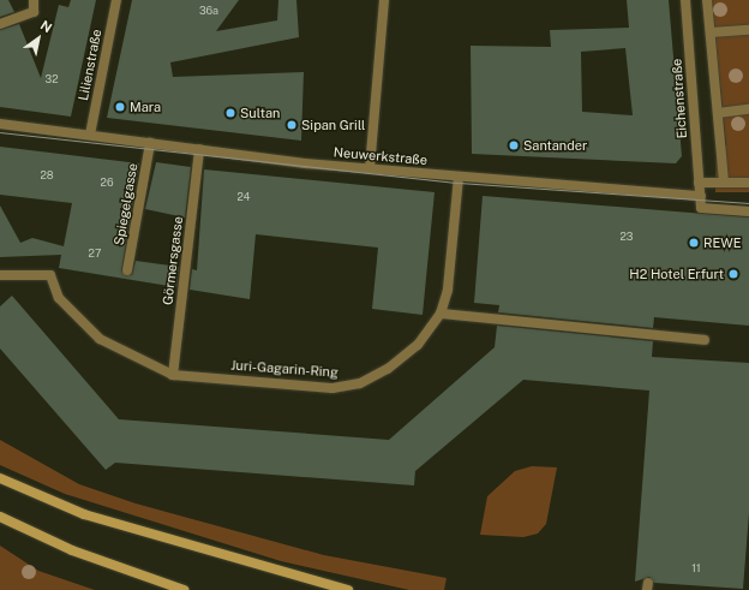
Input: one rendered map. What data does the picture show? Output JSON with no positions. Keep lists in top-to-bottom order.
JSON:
{
  "streets": {
    "street": [
      "Lilienstraße",
      "Eichenstraße",
      "Neuwerkstraße",
      "Spiegelgasse",
      "Görmersgasse",
      "Juri-Gagarin-Ring"
    ]
  },
  "crossings": [
    ["Lilienstraße", "Neuwerkstraße"],
    ["Eichenstraße", "Neuwerkstraße"],
    ["Neuwerkstraße", "Spiegelgasse"],
    ["Neuwerkstraße", "Görmersgasse"],
    ["Neuwerkstraße", "Juri-Gagarin-Ring"],
    ["Görmersgasse", "Juri-Gagarin-Ring"]
  ],
  "places": [
    "Mara",
    "Sultan",
    "Sipan Grill",
    "Santander",
    "REWE",
    "H2 Hotel Erfurt"
  ],
  "house_numbers": [
    "36a",
    "32",
    "28",
    "26",
    "24",
    "23",
    "27",
    "11"
  ],
  "north": "top right"
}
